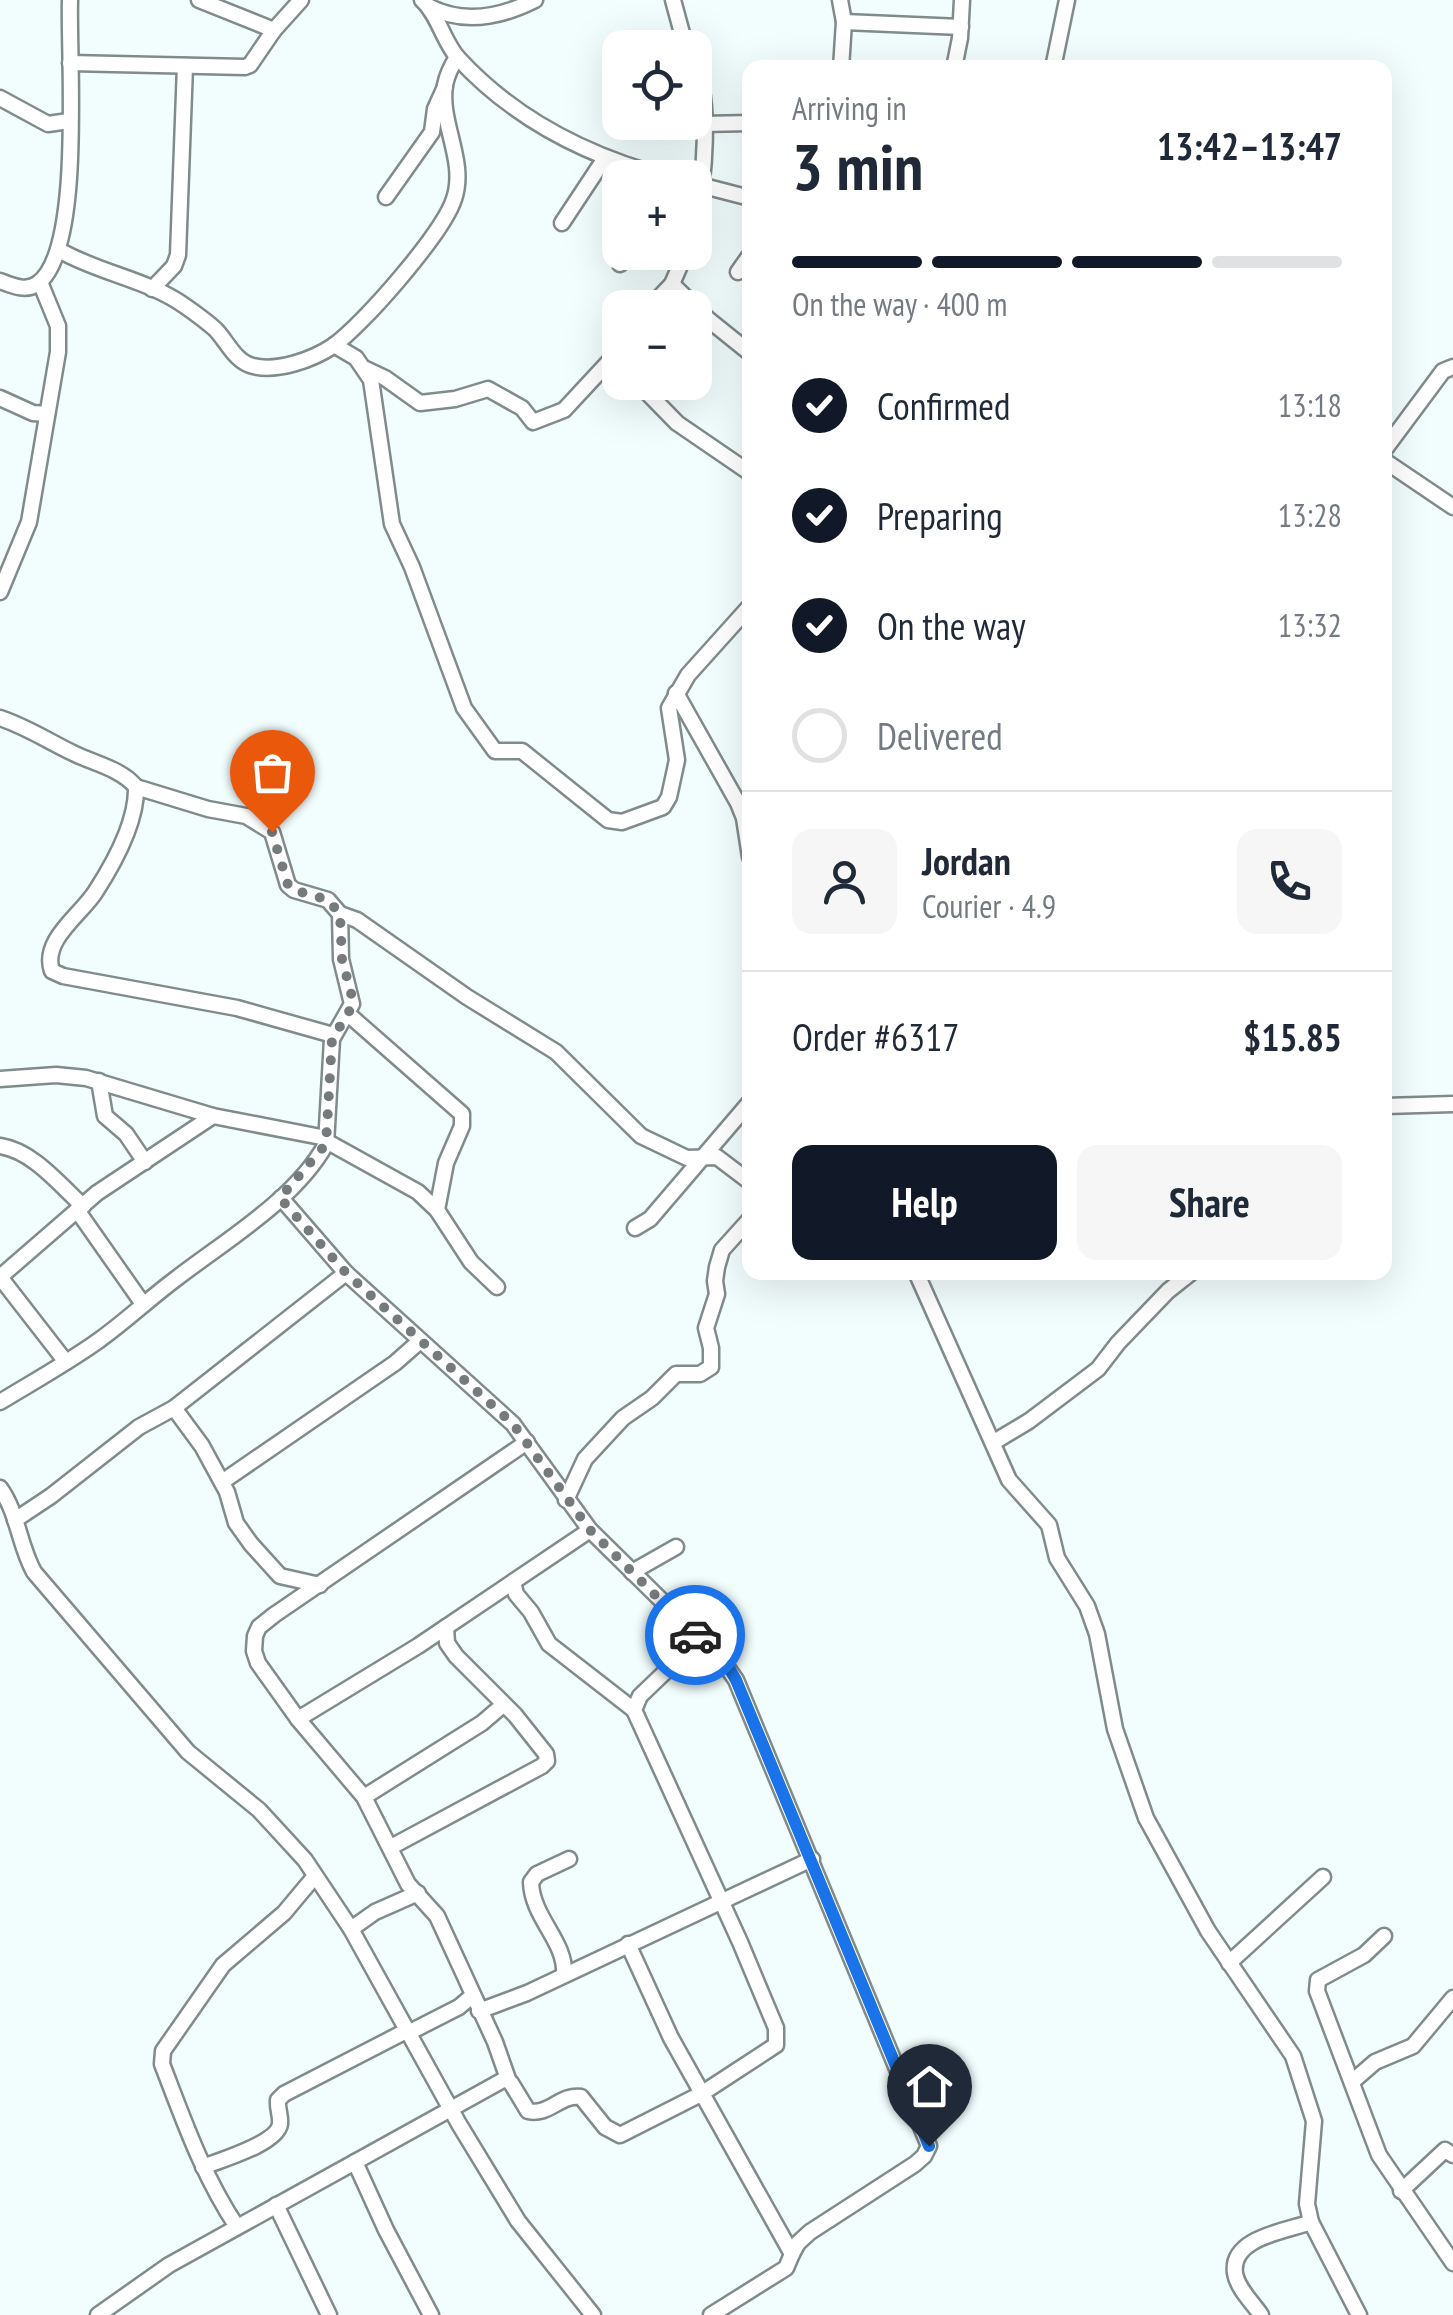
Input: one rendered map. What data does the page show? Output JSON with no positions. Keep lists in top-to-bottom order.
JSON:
{
  "page": {
    "map_buttons": ["+", "−"],
    "heading": ["3 min", "Arriving in", "13:42–13:47"],
    "panel": [
      "Jordan",
      "Courier · 4.9",
      "Order #6317",
      "$15.85"
    ],
    "bar": "On the way · 400 m",
    "list": [
      ["Confirmed", "13:18"],
      ["Preparing", "13:28"],
      ["On the way", "13:32"],
      "Delivered"
    ],
    "buttons": ["Help", "Share"]
  }
}
